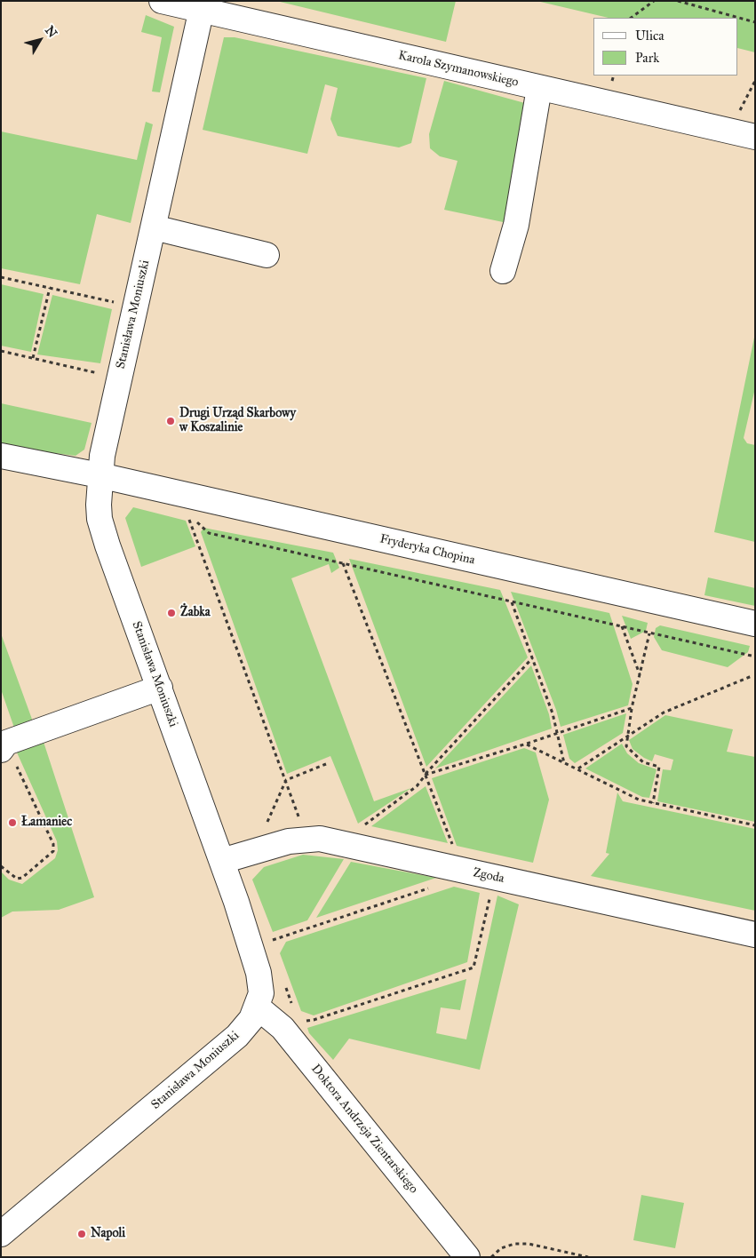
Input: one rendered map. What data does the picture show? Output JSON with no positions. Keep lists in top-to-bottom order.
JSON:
{
  "streets": {
    "street": [
      "Karola Szymanowskiego",
      "Stanisława Moniuszki",
      "Fryderyka Chopina",
      "Zgoda",
      "Doktora Andrzeja Zientarskiego"
    ]
  },
  "crossings": [
    ["Karola Szymanowskiego", "Stanisława Moniuszki"],
    ["Stanisława Moniuszki", "Fryderyka Chopina"],
    ["Stanisława Moniuszki", "Zgoda"],
    ["Stanisława Moniuszki", "Doktora Andrzeja Zientarskiego"]
  ],
  "places": [
    "Drugi Urząd Skarbowy w Koszalinie",
    "Żabka",
    "Łamaniec",
    "Napoli"
  ],
  "legend": ["Ulica", "Park"],
  "north": "top right"
}
